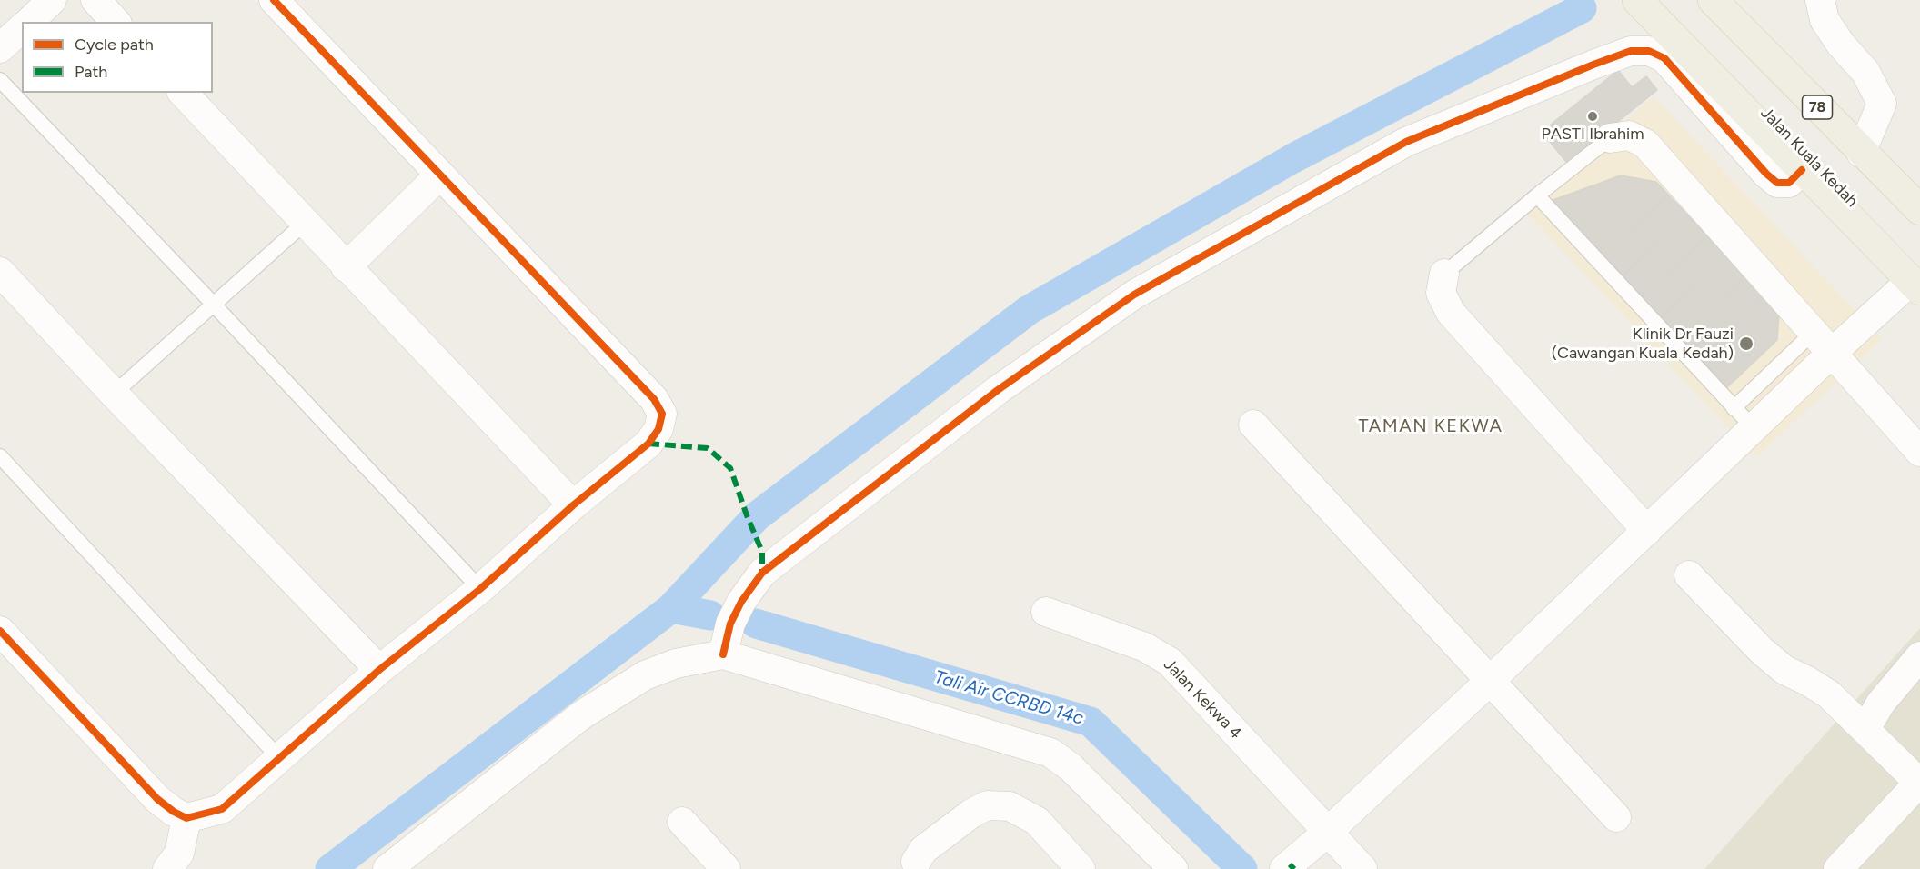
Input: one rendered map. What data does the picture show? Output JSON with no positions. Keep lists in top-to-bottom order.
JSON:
{
  "streets": {
    "main road": ["78", "Jalan Kuala Kedah"],
    "street": ["Jalan Kekwa 4"]
  },
  "districts": ["TAMAN KEKWA"],
  "water": ["Tali Air CCRBD 14c"],
  "places": ["PASTI Ibrahim", "Klinik Dr Fauzi (Cawangan Kuala Kedah)"],
  "legend": ["Cycle path", "Path"]
}
